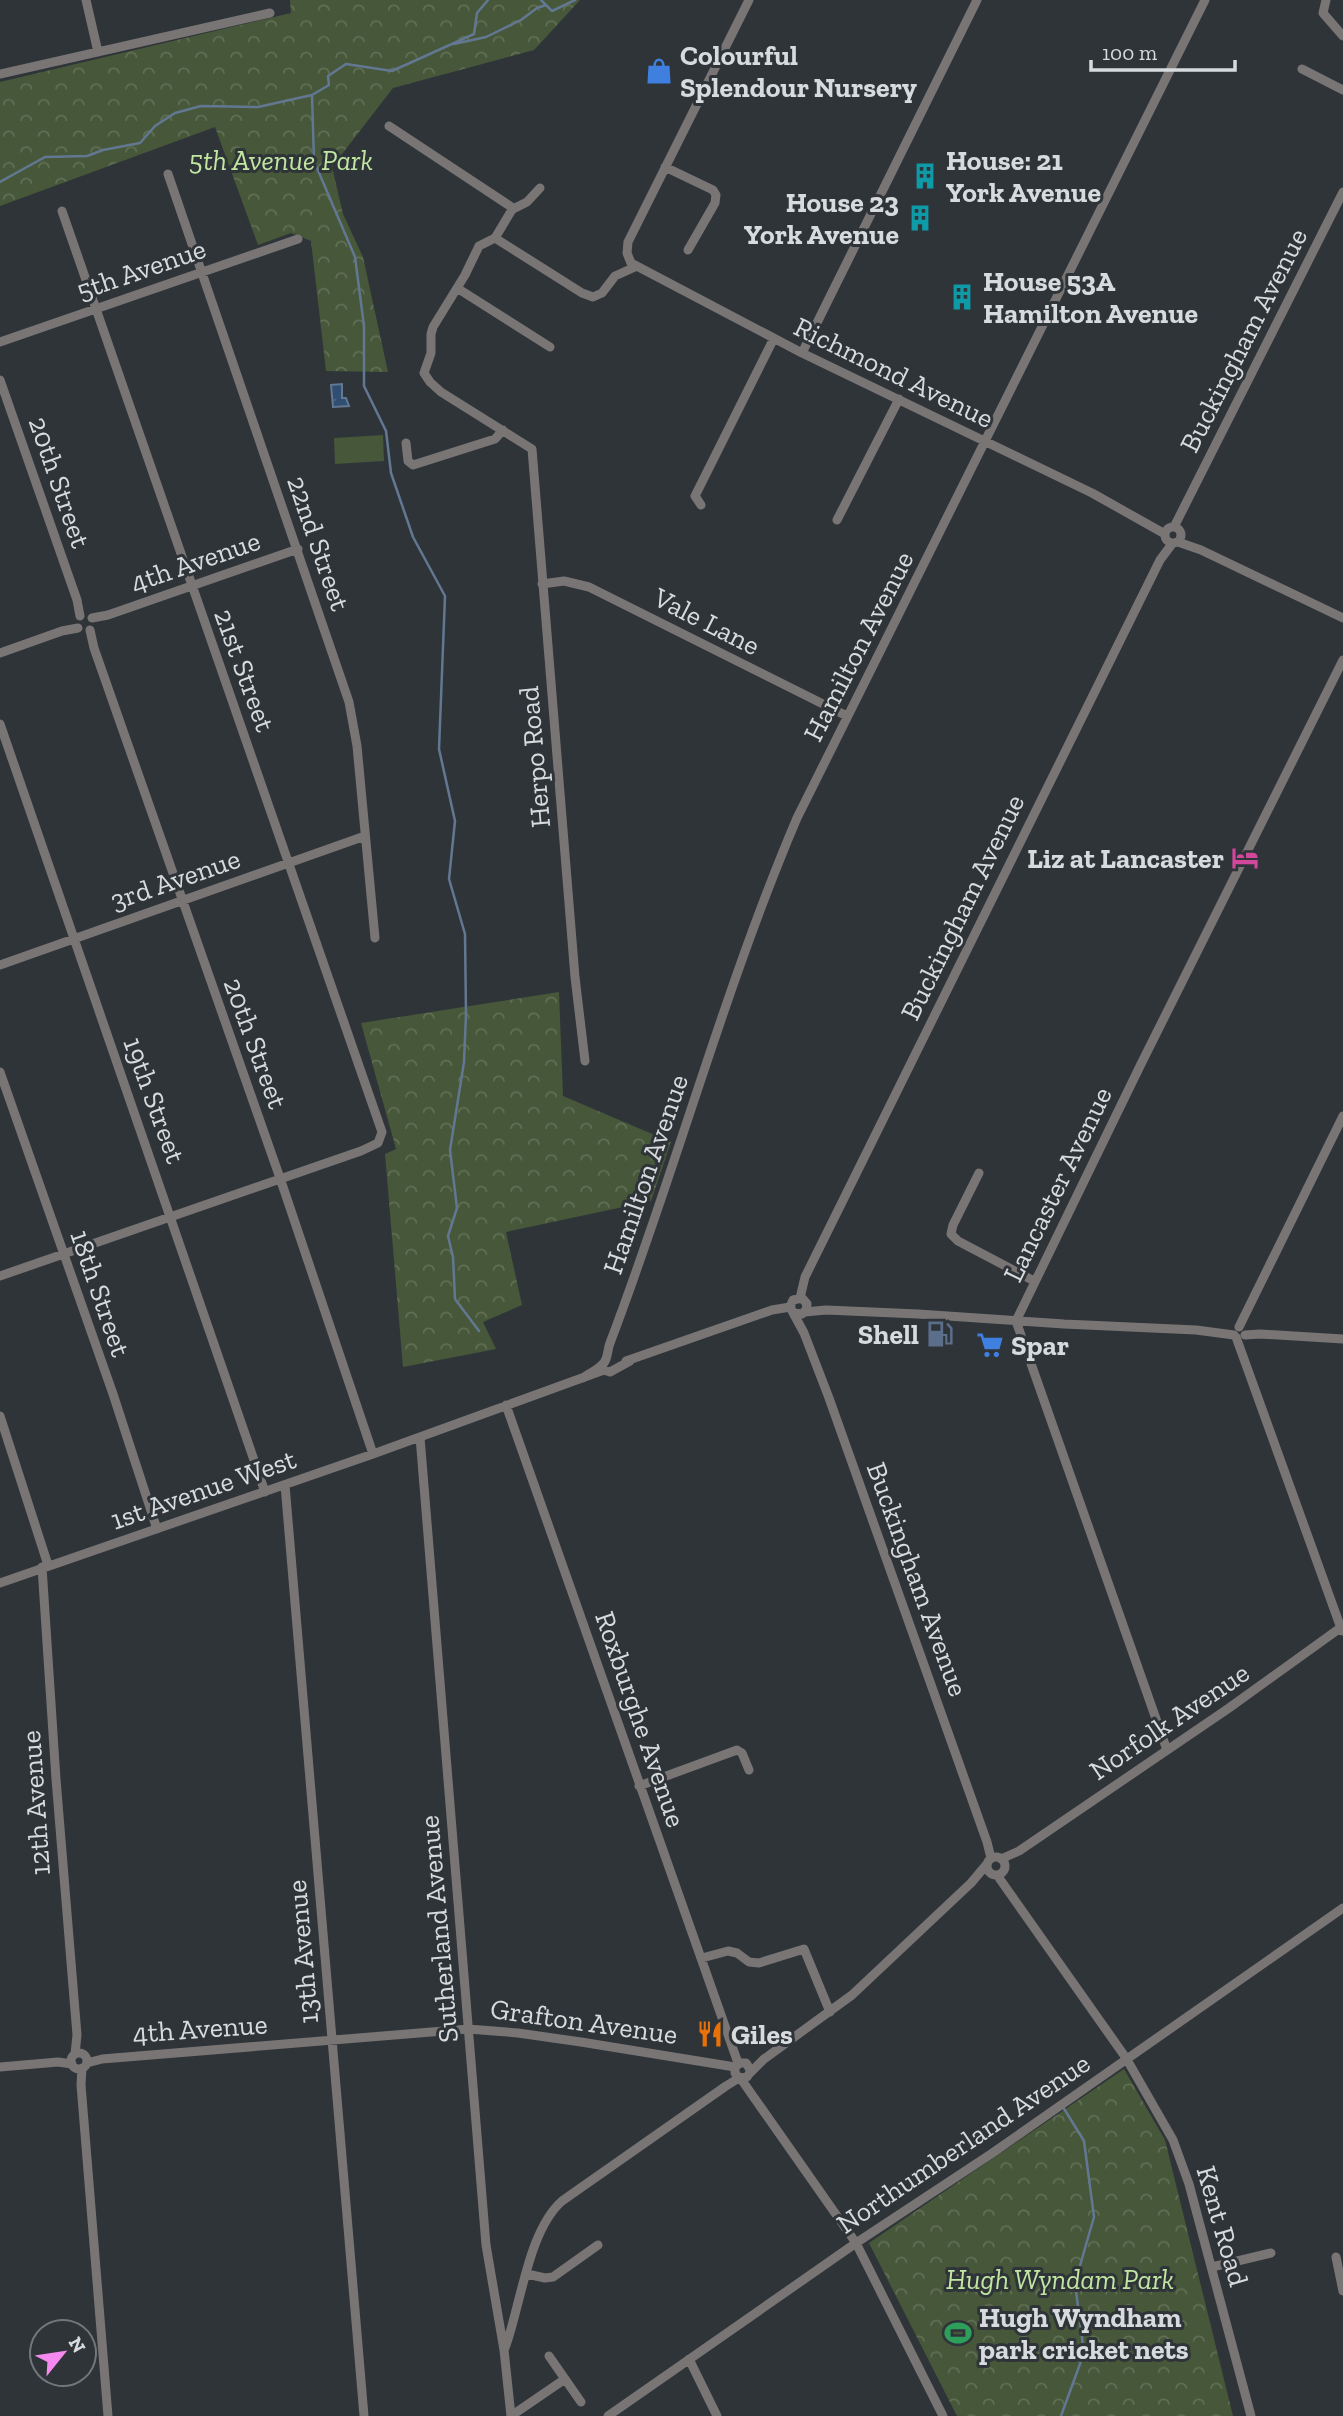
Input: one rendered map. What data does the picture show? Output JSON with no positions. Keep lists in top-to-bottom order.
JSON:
{
  "streets": {
    "street": [
      "5th Avenue",
      "Buckingham Avenue",
      "Richmond Avenue",
      "20th Street",
      "22nd Street",
      "4th Avenue",
      "Vale Lane",
      "Hamilton Avenue",
      "21st Street",
      "Herpo Road",
      "3rd Avenue",
      "19th Street",
      "Lancaster Avenue",
      "18th Street",
      "1st Avenue West",
      "Roxburghe Avenue",
      "Norfolk Avenue",
      "12th Avenue",
      "Sutherland Avenue",
      "13th Avenue",
      "Grafton Avenue",
      "Northumberland Avenue",
      "Kent Road"
    ]
  },
  "crossings": [
    ["5th Avenue", "22nd Street"],
    ["5th Avenue", "21st Street"],
    ["Buckingham Avenue", "Richmond Avenue"],
    ["Buckingham Avenue", "1st Avenue West"],
    ["Buckingham Avenue", "Norfolk Avenue"],
    ["Buckingham Avenue", "Kent Road"],
    ["Richmond Avenue", "Hamilton Avenue"],
    ["20th Street", "4th Avenue"],
    ["20th Street", "21st Street"],
    ["20th Street", "3rd Avenue"],
    ["20th Street", "1st Avenue West"],
    ["22nd Street", "4th Avenue"],
    ["22nd Street", "3rd Avenue"],
    ["4th Avenue", "21st Street"],
    ["4th Avenue", "12th Avenue"],
    ["4th Avenue", "Sutherland Avenue"],
    ["4th Avenue", "13th Avenue"],
    ["4th Avenue", "Grafton Avenue"],
    ["Vale Lane", "Hamilton Avenue"],
    ["Vale Lane", "Herpo Road"],
    ["Hamilton Avenue", "1st Avenue West"],
    ["21st Street", "3rd Avenue"],
    ["3rd Avenue", "19th Street"],
    ["19th Street", "1st Avenue West"],
    ["Lancaster Avenue", "1st Avenue West"],
    ["Lancaster Avenue", "Norfolk Avenue"],
    ["18th Street", "1st Avenue West"],
    ["1st Avenue West", "Roxburghe Avenue"],
    ["1st Avenue West", "12th Avenue"],
    ["1st Avenue West", "Sutherland Avenue"],
    ["1st Avenue West", "13th Avenue"],
    ["Roxburghe Avenue", "Grafton Avenue"],
    ["Roxburghe Avenue", "Northumberland Avenue"],
    ["Norfolk Avenue", "Kent Road"],
    ["Sutherland Avenue", "Grafton Avenue"],
    ["Northumberland Avenue", "Kent Road"]
  ],
  "parks": ["5th Avenue Park", "Hugh Wyndam Park"],
  "places": {
    "shop": ["Colourful Splendour Nursery"],
    "building": ["House: 21 York Avenue", "House 23 York Avenue", "House 53A Hamilton Avenue"],
    "hotel": ["Liz at Lancaster"],
    "fuel station": ["Shell"],
    "supermarket": ["Spar"],
    "restaurant": ["Giles"],
    "sports": ["Hugh Wyndham park cricket nets"]
  },
  "scale_bar": "100 m",
  "north": "top right"
}
